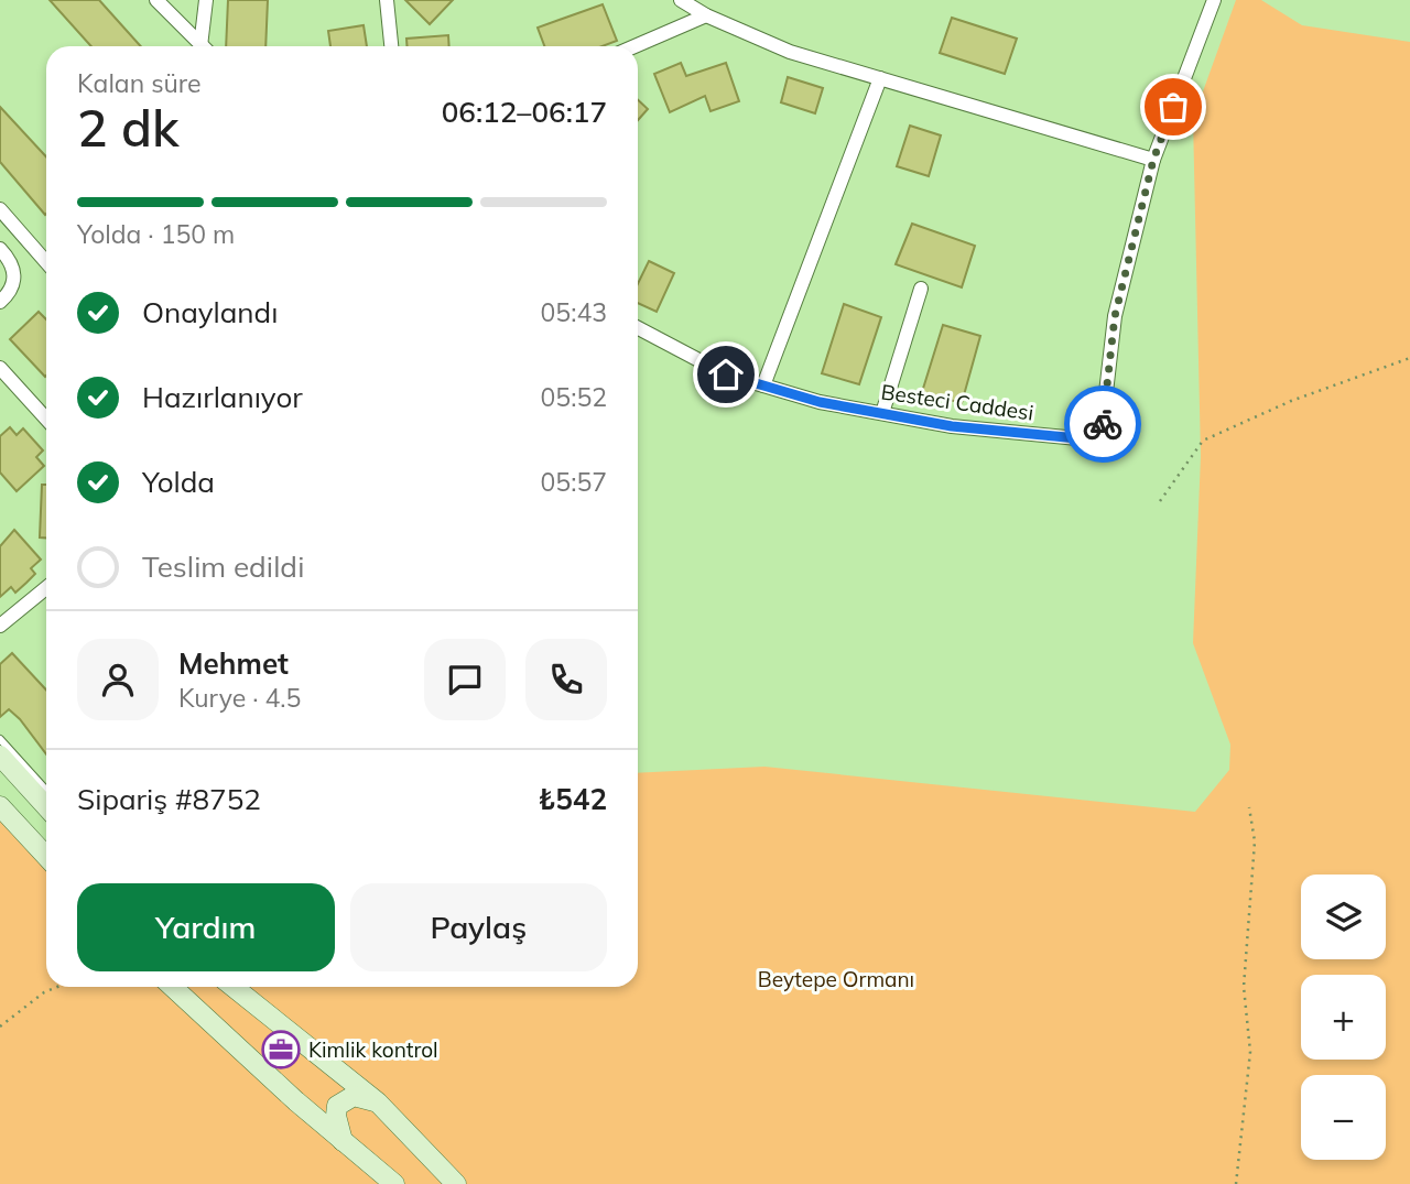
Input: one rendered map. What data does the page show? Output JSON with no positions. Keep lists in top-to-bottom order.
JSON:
{
  "streets": {
    "street": ["Besteci Caddesi"]
  },
  "parks": ["Beytepe Ormanı"],
  "places": {
    "office": ["Kimlik kontrol"]
  },
  "page": {
    "heading": ["2 dk", "Kalan süre", "06:12–06:17"],
    "panel": [
      "Mehmet",
      "Kurye · 4.5",
      "Sipariş #8752",
      "₺542"
    ],
    "bar": "Yolda · 150 m",
    "list": [
      ["Onaylandı", "05:43"],
      ["Hazırlanıyor", "05:52"],
      ["Yolda", "05:57"],
      "Teslim edildi"
    ],
    "buttons": ["Yardım", "Paylaş"],
    "map_buttons": ["+", "−"]
  }
}
